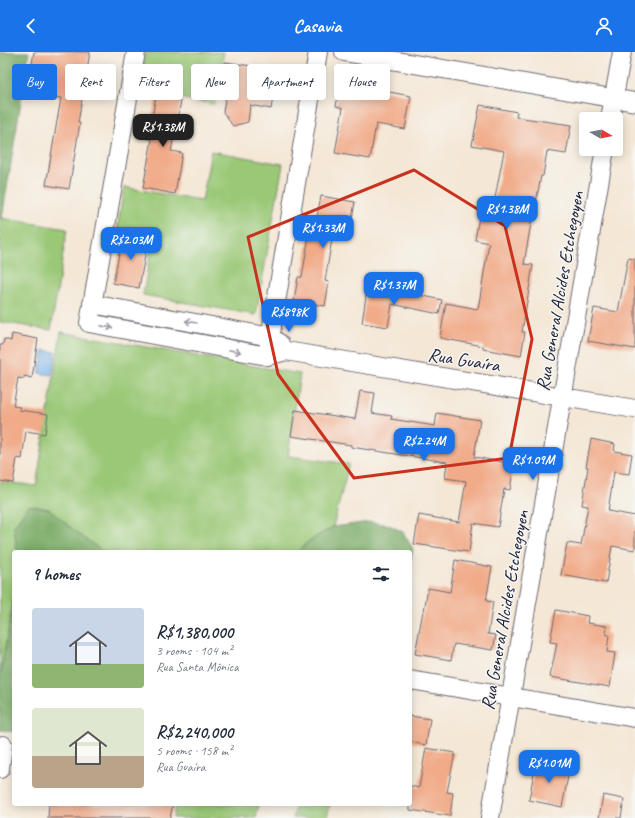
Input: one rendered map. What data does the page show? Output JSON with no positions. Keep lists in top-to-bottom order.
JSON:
{
  "streets": {
    "street": ["Rua General Alcides Etchegoyen", "Rua Guaíra"]
  },
  "crossings": [
    ["Rua General Alcides Etchegoyen", "Rua Guaíra"]
  ],
  "north": "right",
  "page": {
    "header": "Casavia",
    "chip": [
      "Buy",
      "Rent",
      "Filters",
      "New",
      "Apartment",
      "House"
    ],
    "price": [
      "R$1.38M",
      "R$1.38M",
      "R$1.33M",
      "R$2.03M",
      "R$1.37M",
      "R$898K",
      "R$2.24M",
      "R$1.09M",
      "R$1.01M"
    ],
    "heading": "9 homes",
    "list": [
      {
        "name": "R$1,380,000",
        "note": "3 rooms · 104 m² · Rua Santa Mônica"
      },
      {
        "name": "R$2,240,000",
        "note": "5 rooms · 158 m² · Rua Guaíra"
      }
    ]
  }
}
